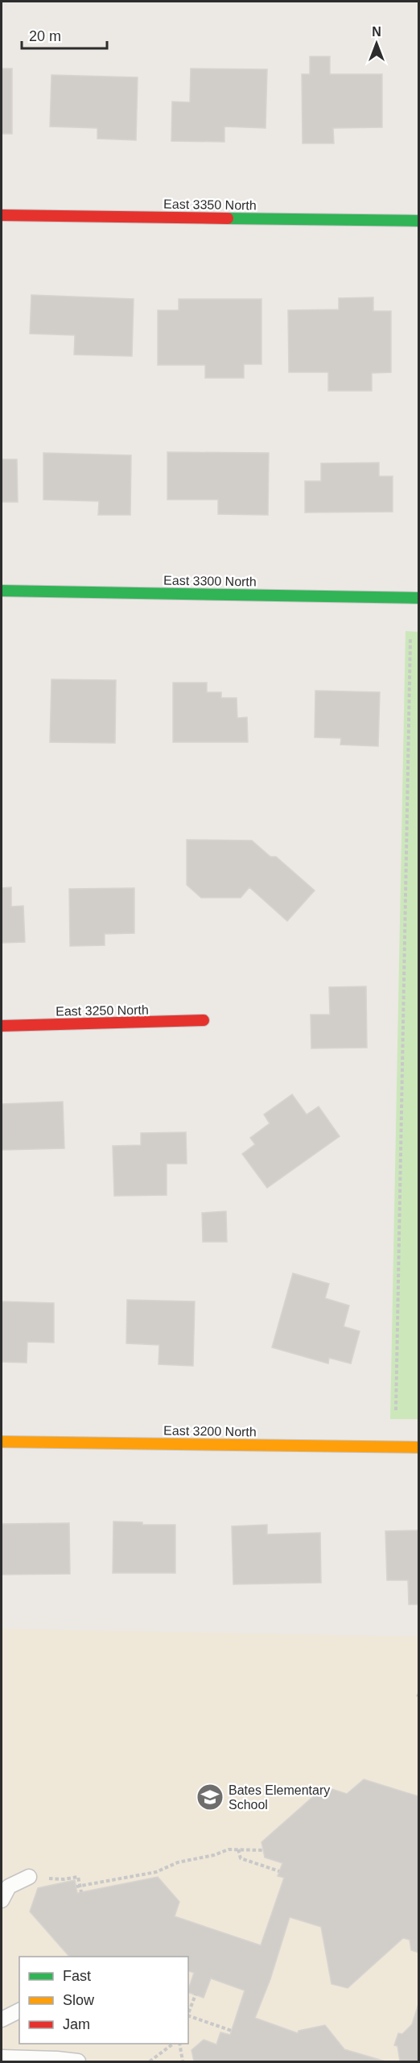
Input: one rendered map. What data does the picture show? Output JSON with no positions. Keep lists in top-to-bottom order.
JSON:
{
  "streets": {
    "street": [
      "East 3350 North",
      "East 3300 North",
      "East 3250 North",
      "East 3200 North"
    ]
  },
  "places": {
    "school or university": ["Bates Elementary School"]
  },
  "legend": ["Fast", "Slow", "Jam"],
  "scale_bar": "20 m",
  "north": "top"
}
